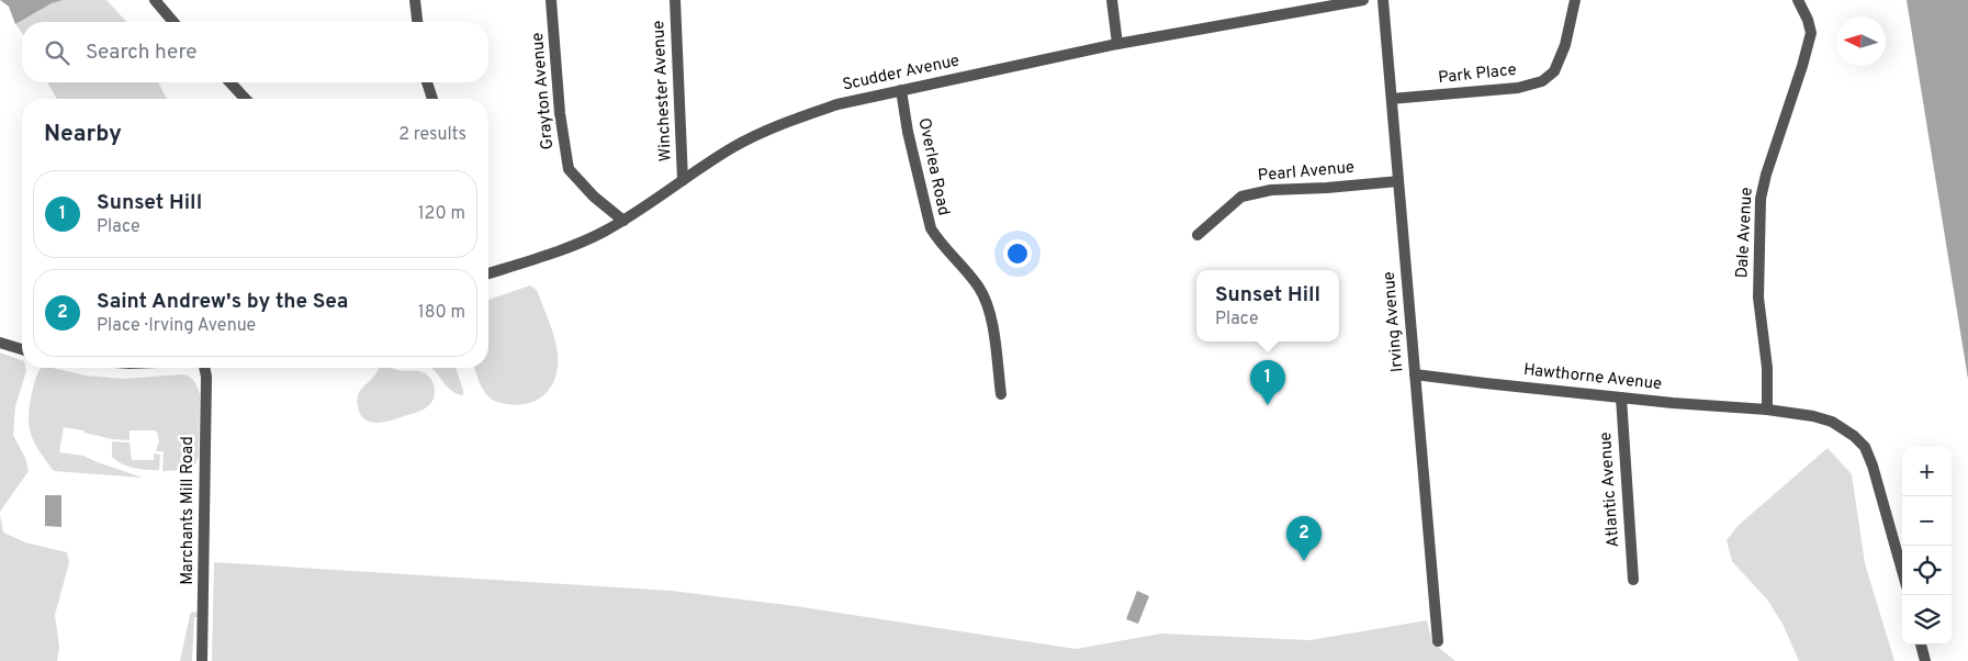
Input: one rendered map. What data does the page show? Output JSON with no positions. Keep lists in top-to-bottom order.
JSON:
{
  "streets": {
    "street": [
      "Scudder Avenue",
      "Park Place",
      "Grayton Avenue",
      "Winchester Avenue",
      "Overlea Road",
      "Pearl Avenue",
      "Dale Avenue",
      "Irving Avenue",
      "Hawthorne Avenue",
      "Atlantic Avenue",
      "Marchants Mill Road"
    ]
  },
  "crossings": [
    ["Scudder Avenue", "Grayton Avenue"],
    ["Scudder Avenue", "Winchester Avenue"],
    ["Scudder Avenue", "Overlea Road"],
    ["Park Place", "Irving Avenue"],
    ["Pearl Avenue", "Irving Avenue"],
    ["Dale Avenue", "Hawthorne Avenue"],
    ["Irving Avenue", "Hawthorne Avenue"],
    ["Hawthorne Avenue", "Atlantic Avenue"]
  ],
  "north": "left",
  "page": {
    "search": "Search here",
    "heading": ["Nearby", "2 results"],
    "list": [
      {
        "mark": "1",
        "name": "Sunset Hill",
        "note": "Place",
        "value": "120 m"
      },
      {
        "mark": "2",
        "name": "Saint Andrew's by the Sea",
        "note": "Place · Irving Avenue",
        "value": "180 m"
      }
    ],
    "popup": ["Sunset Hill", "Place"],
    "pins": ["1", "2"],
    "map_buttons": ["+", "−"]
  }
}
